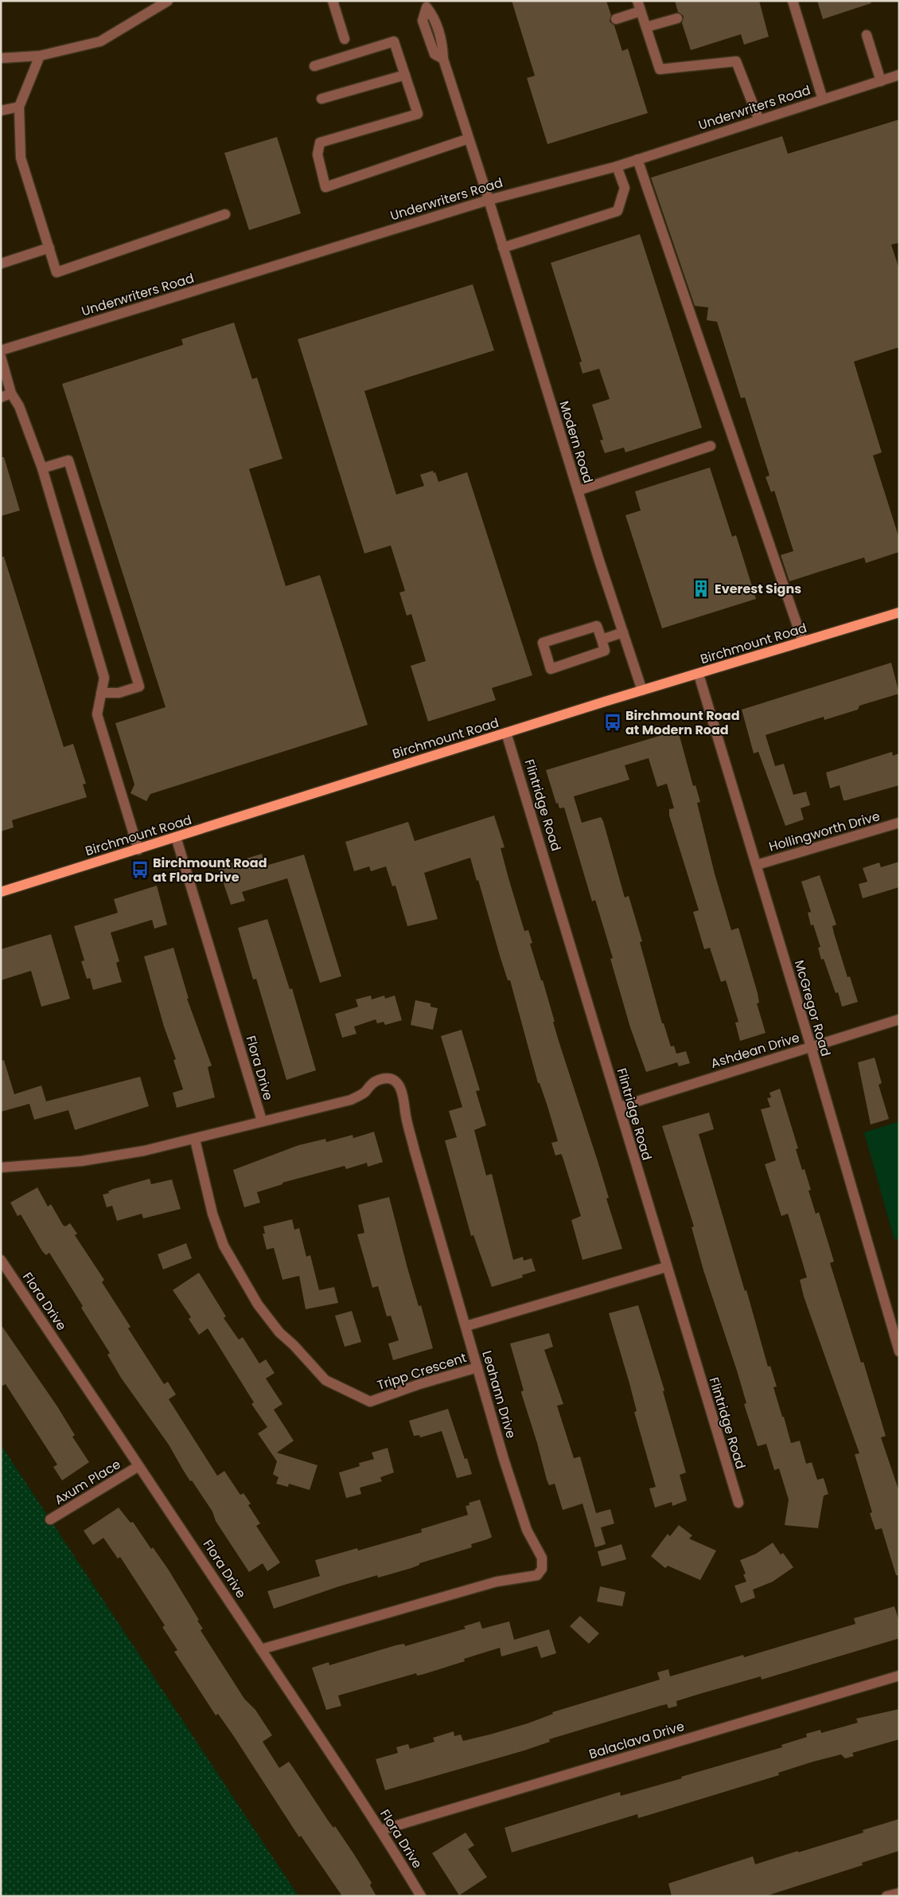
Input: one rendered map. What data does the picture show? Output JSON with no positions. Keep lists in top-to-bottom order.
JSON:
{
  "streets": {
    "main road": ["Birchmount Road"],
    "street": [
      "Underwriters Road",
      "Modern Road",
      "Flintridge Road",
      "Hollingworth Drive",
      "McGregor Road",
      "Ashdean Drive",
      "Flora Drive",
      "Tripp Crescent",
      "Leahann Drive",
      "Axum Place",
      "Balaclava Drive"
    ]
  },
  "crossings": [
    ["Underwriters Road", "Modern Road"],
    ["Modern Road", "Birchmount Road"],
    ["Birchmount Road", "Flintridge Road"],
    ["Birchmount Road", "McGregor Road"],
    ["Birchmount Road", "Flora Drive"],
    ["Flintridge Road", "Ashdean Drive"],
    ["Hollingworth Drive", "McGregor Road"],
    ["McGregor Road", "Ashdean Drive"],
    ["Flora Drive", "Tripp Crescent"],
    ["Flora Drive", "Leahann Drive"],
    ["Flora Drive", "Axum Place"],
    ["Flora Drive", "Balaclava Drive"],
    ["Tripp Crescent", "Leahann Drive"]
  ],
  "places": {
    "building": ["Everest Signs"],
    "bus stop": ["Birchmount Road at Modern Road", "Birchmount Road at Flora Drive"]
  }
}
